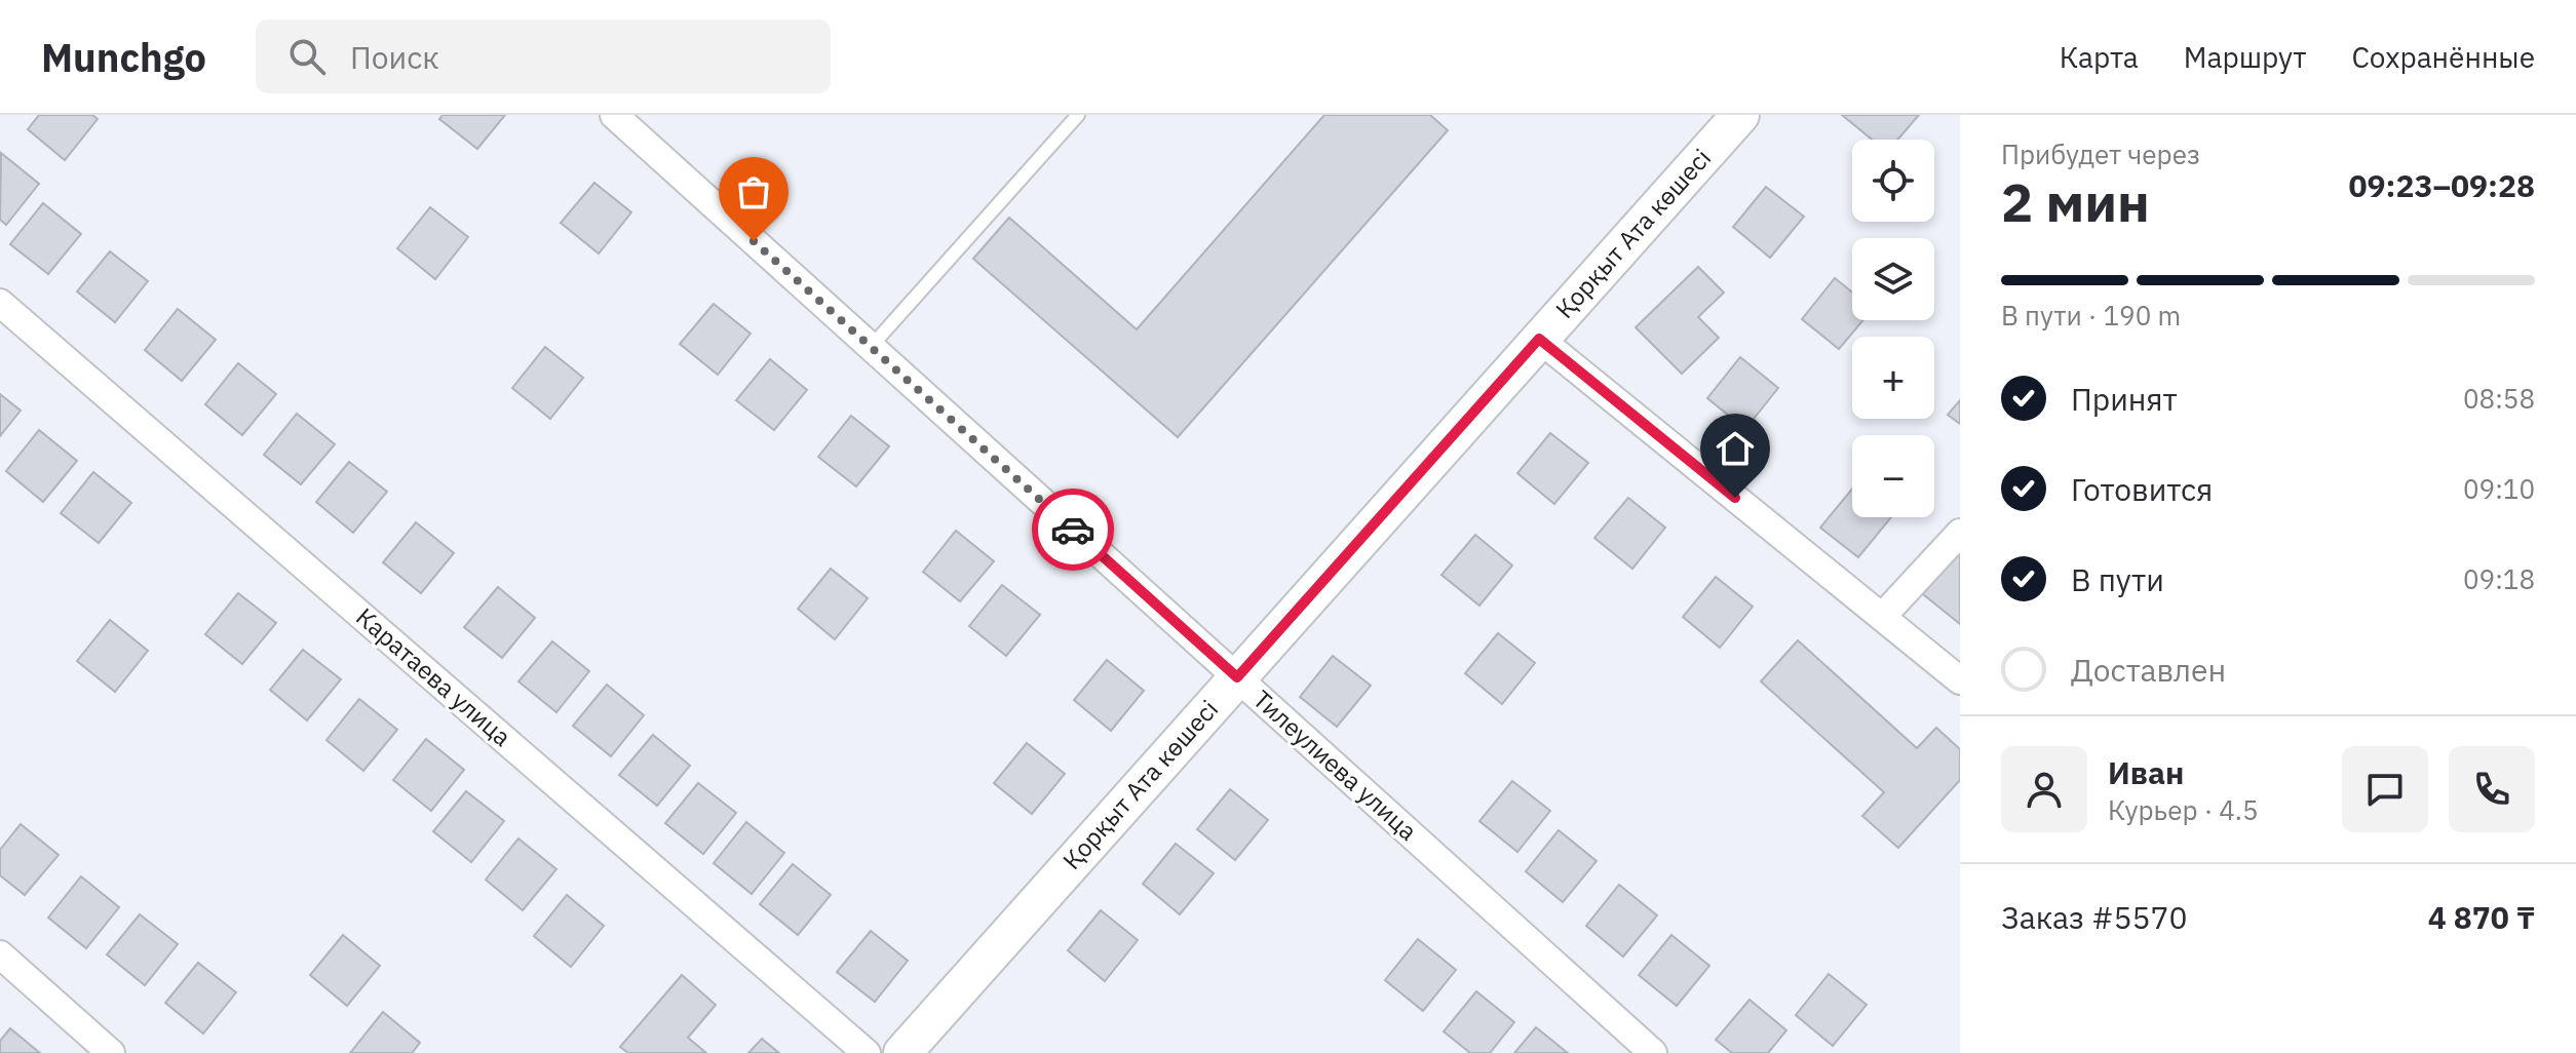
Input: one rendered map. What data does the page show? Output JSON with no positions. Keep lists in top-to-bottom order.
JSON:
{
  "streets": {
    "main road": ["Қорқыт Ата көшесі"],
    "street": ["Каратаева улица", "Тилеулиева улица"]
  },
  "crossings": [
    ["Қорқыт Ата көшесі", "Тилеулиева улица"]
  ],
  "page": {
    "header": "Munchgo",
    "search": "Поиск",
    "nav": ["Карта", "Маршрут", "Сохранённые"],
    "heading": ["2 мин", "Прибудет через", "09:23–09:28"],
    "panel": [
      "Иван",
      "Курьер · 4.5",
      "Заказ #5570",
      "4 870 ₸"
    ],
    "map_buttons": ["+", "−"],
    "bar": "В пути · 190 m",
    "list": [
      ["Принят", "08:58"],
      ["Готовится", "09:10"],
      ["В пути", "09:18"],
      "Доставлен"
    ]
  }
}
